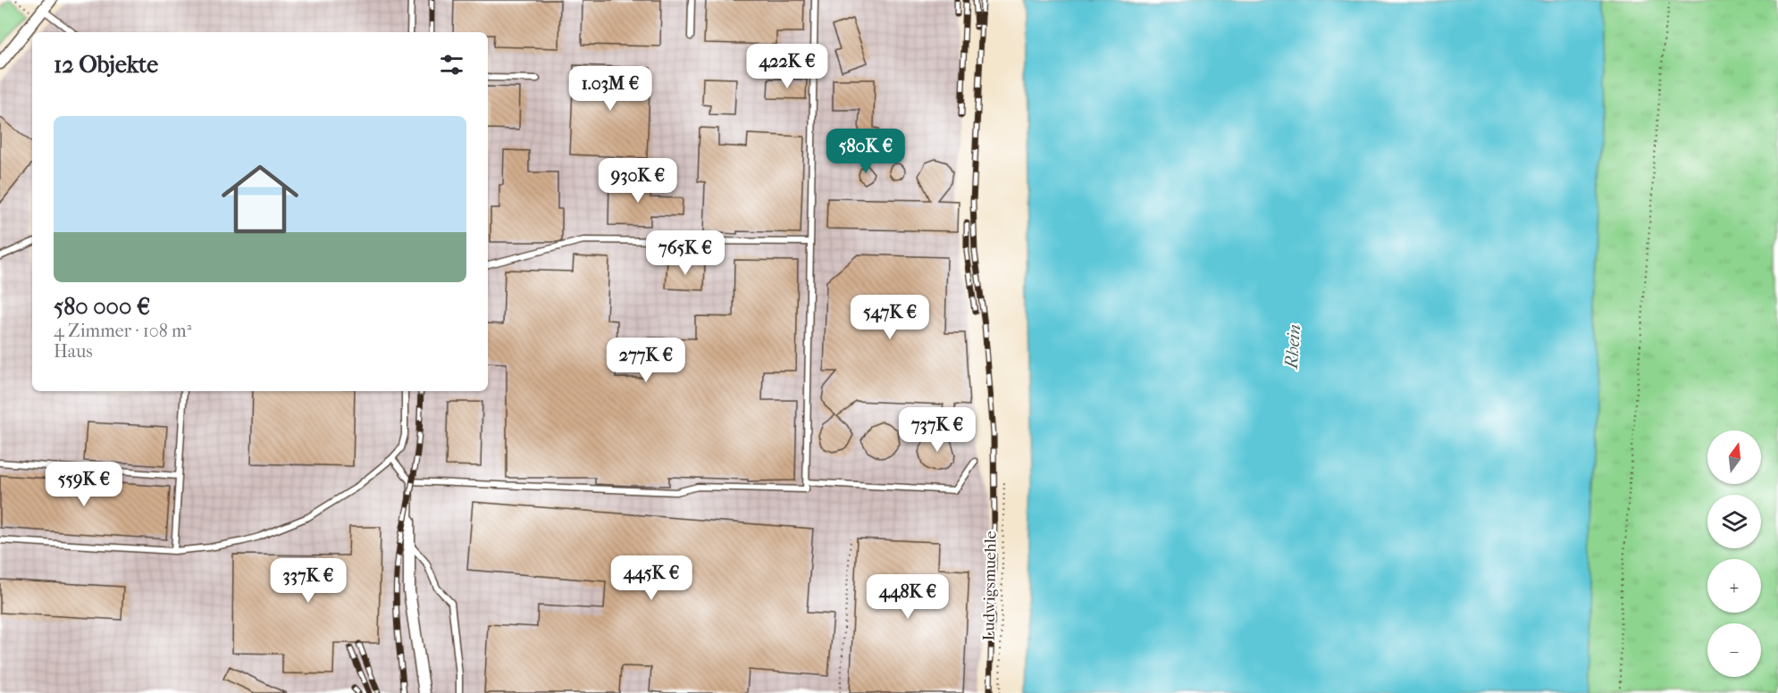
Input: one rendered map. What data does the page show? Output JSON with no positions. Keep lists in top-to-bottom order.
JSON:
{
  "streets": {
    "path": ["Ludwigsmuehle"]
  },
  "water": ["Rhein"],
  "north": "top",
  "page": {
    "heading": "12 Objekte",
    "price": [
      "422K €",
      "1.03M €",
      "580K €",
      "930K €",
      "765K €",
      "547K €",
      "277K €",
      "737K €",
      "559K €",
      "445K €",
      "337K €",
      "448K €"
    ],
    "list": [
      {
        "name": "580 000 €",
        "note": "4 Zimmer · 108 m² · Haus"
      }
    ],
    "map_buttons": ["+", "−"]
  }
}
